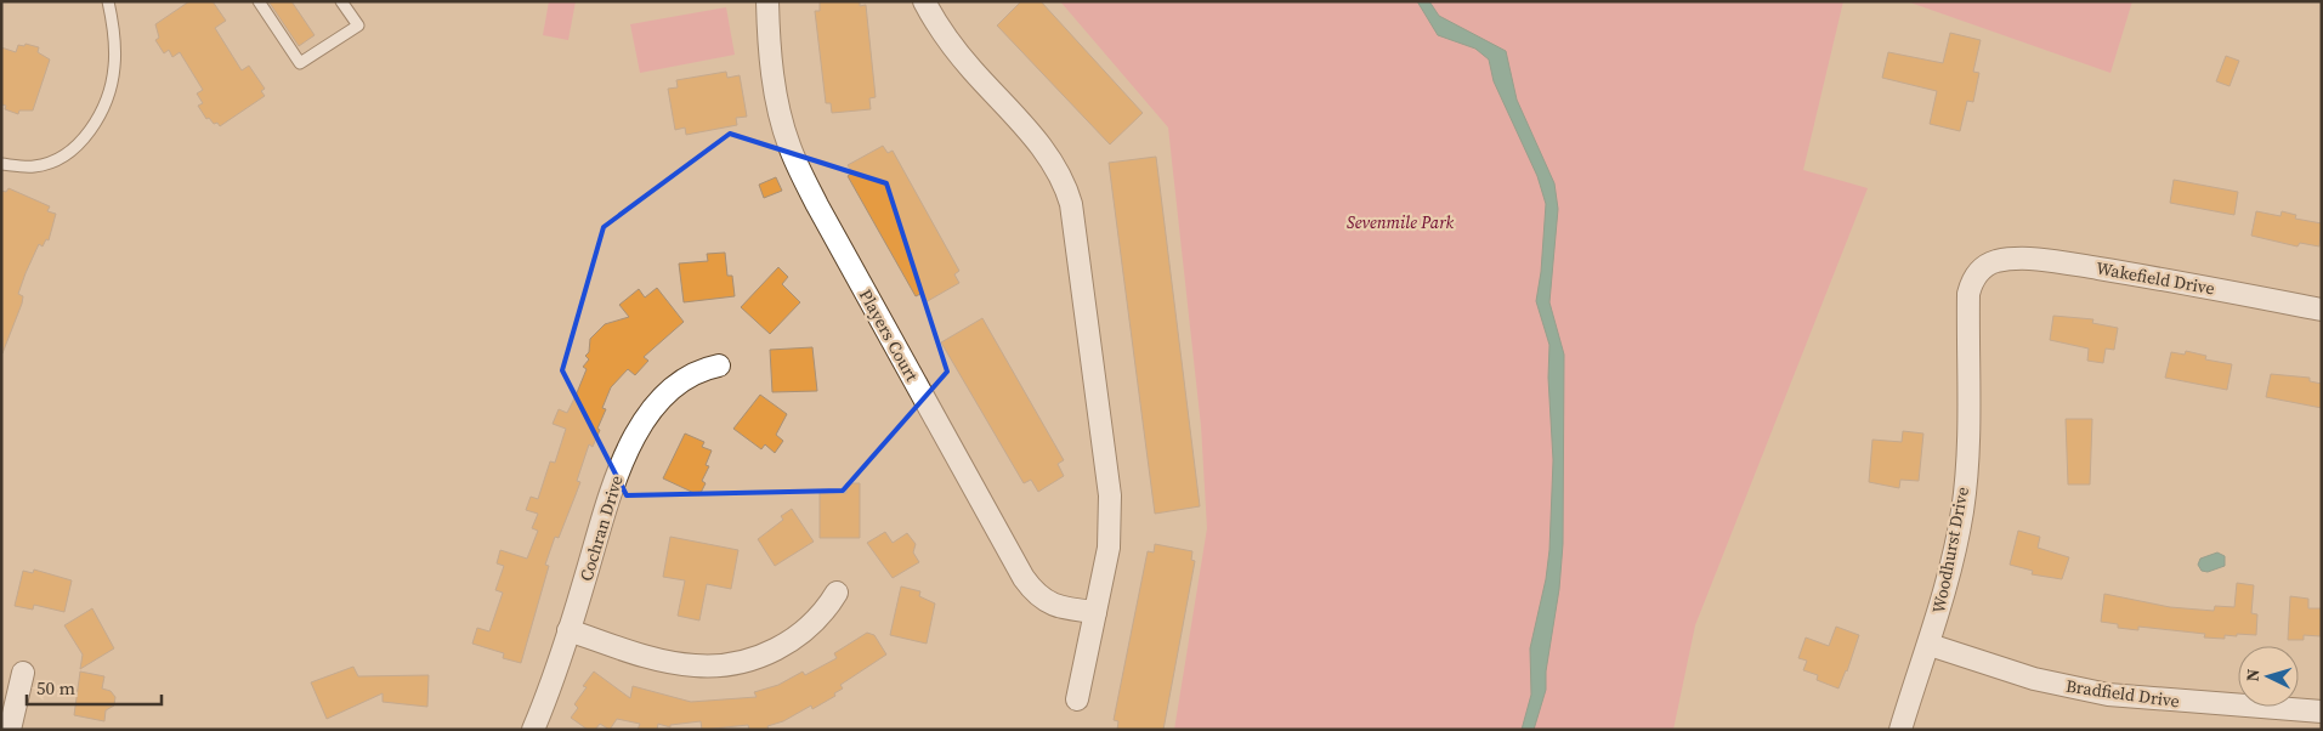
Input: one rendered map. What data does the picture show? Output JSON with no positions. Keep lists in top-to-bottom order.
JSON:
{
  "streets": {
    "street": [
      "Wakefield Drive",
      "Players Court",
      "Cochran Drive",
      "Woodhurst Drive",
      "Bradfield Drive"
    ]
  },
  "crossings": [
    ["Wakefield Drive", "Woodhurst Drive"],
    ["Woodhurst Drive", "Bradfield Drive"]
  ],
  "parks": ["Sevenmile Park"],
  "scale_bar": "50 m",
  "north": "left"
}
